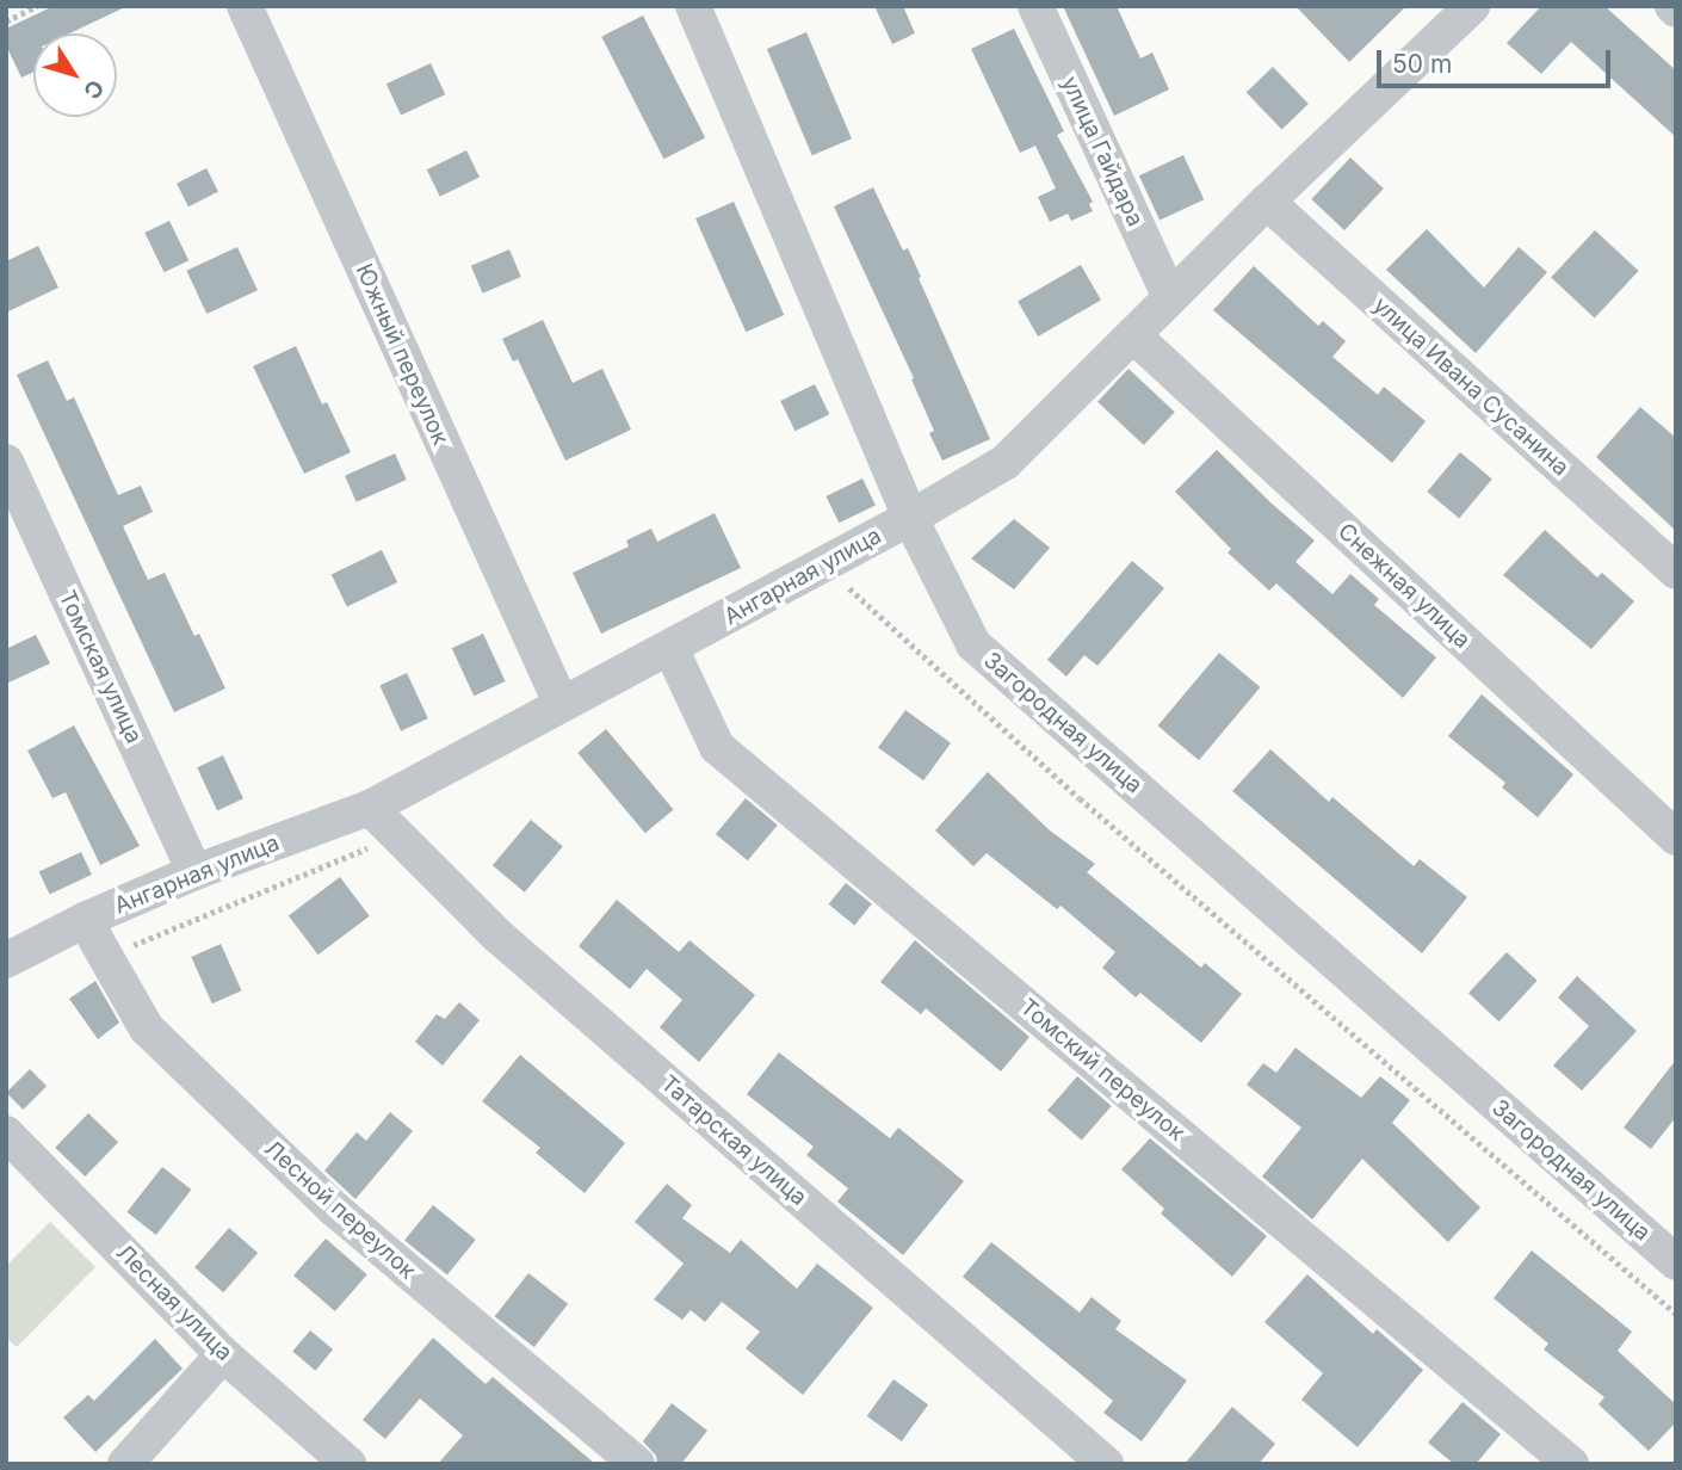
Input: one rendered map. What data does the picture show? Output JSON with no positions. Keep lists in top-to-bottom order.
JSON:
{
  "streets": {
    "street": [
      "улица Гайдара",
      "Южный переулок",
      "улица Ивана Сусанина",
      "Ангарная улица",
      "Снежная улица",
      "Томская улица",
      "Загородная улица",
      "Томский переулок",
      "Татарская улица",
      "Лесной переулок",
      "Лесная улица"
    ]
  },
  "crossings": [
    ["улица Гайдара", "Ангарная улица"],
    ["Южный переулок", "Ангарная улица"],
    ["улица Ивана Сусанина", "Ангарная улица"],
    ["Ангарная улица", "Снежная улица"],
    ["Ангарная улица", "Томская улица"],
    ["Ангарная улица", "Загородная улица"],
    ["Ангарная улица", "Томский переулок"],
    ["Ангарная улица", "Татарская улица"],
    ["Ангарная улица", "Лесной переулок"]
  ],
  "scale_bar": "50 m",
  "north": "bottom right"
}
